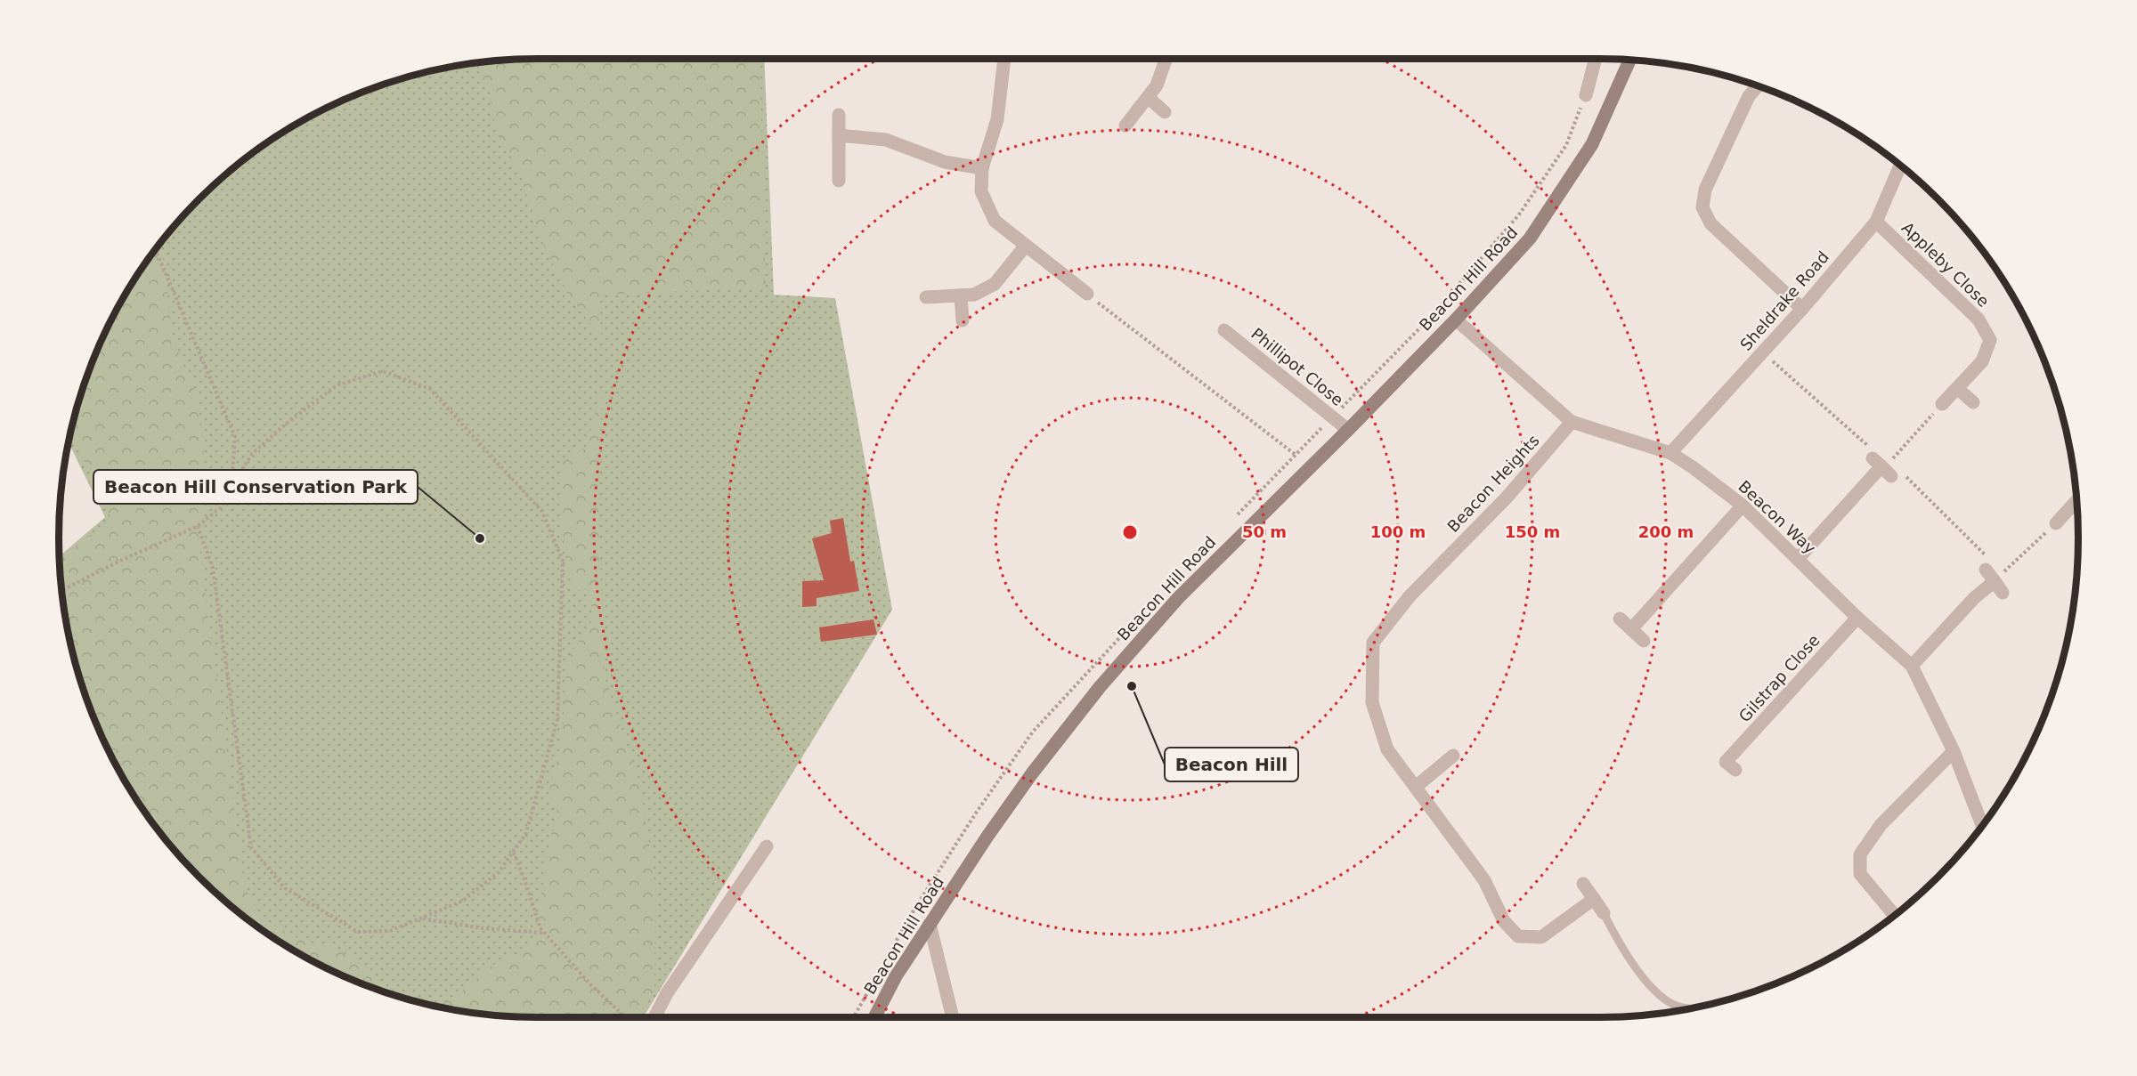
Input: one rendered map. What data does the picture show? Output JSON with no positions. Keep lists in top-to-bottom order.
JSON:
{
  "streets": {
    "street": [
      "Appleby Close",
      "Beacon Hill Road",
      "Sheldrake Road",
      "Phillipot Close",
      "Beacon Heights",
      "Beacon Way",
      "Gilstrap Close"
    ]
  },
  "crossings": [
    ["Appleby Close", "Sheldrake Road"],
    ["Beacon Hill Road", "Phillipot Close"],
    ["Beacon Hill Road", "Beacon Way"],
    ["Sheldrake Road", "Beacon Way"],
    ["Beacon Heights", "Beacon Way"],
    ["Beacon Way", "Gilstrap Close"]
  ],
  "places": ["Beacon Hill Conservation Park", "Beacon Hill"],
  "rings": [
    "50 m",
    "100 m",
    "150 m",
    "200 m"
  ]
}
